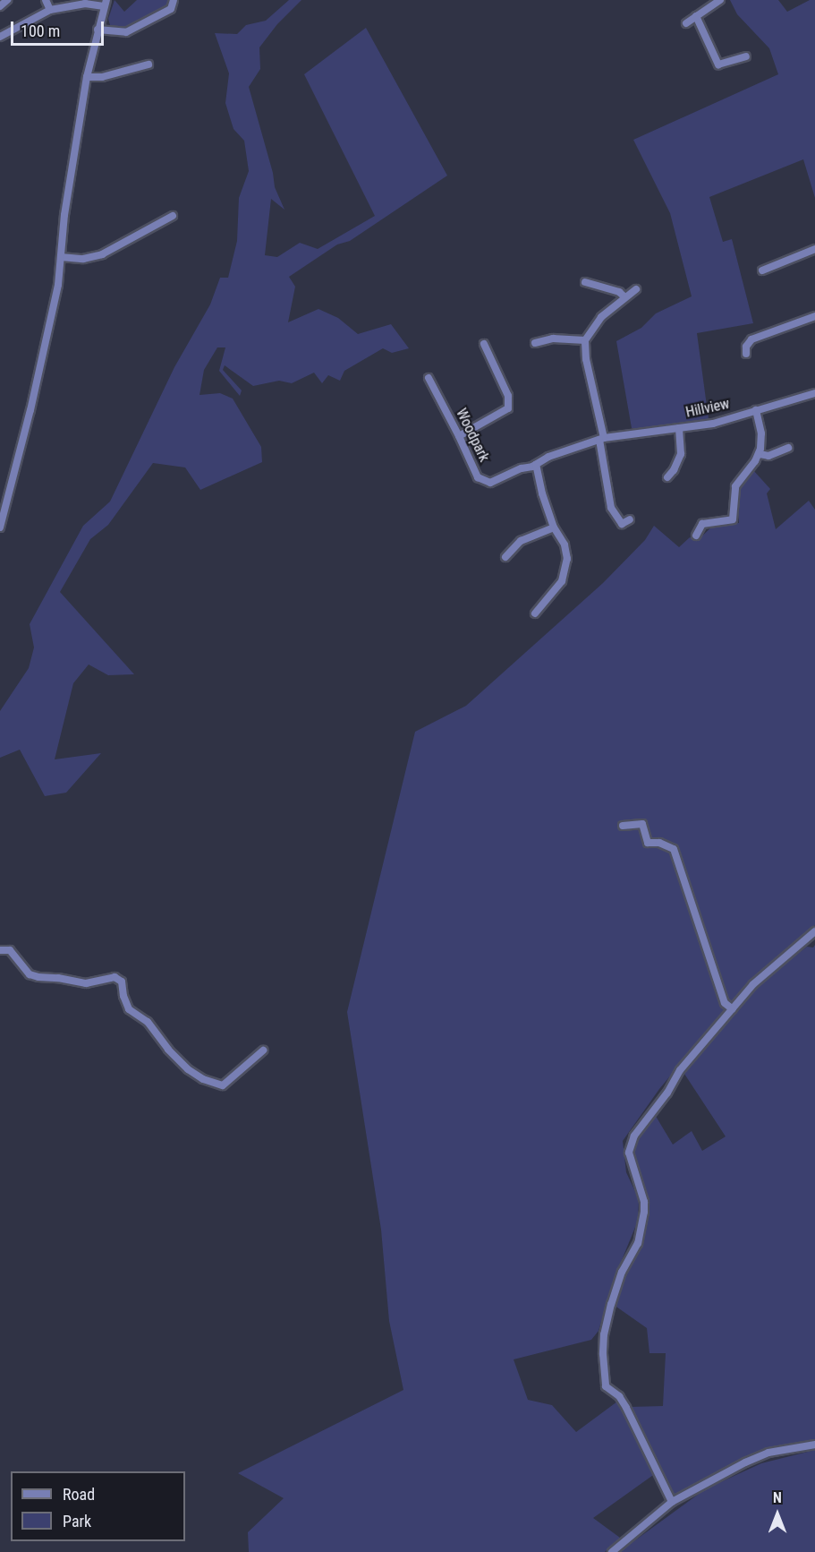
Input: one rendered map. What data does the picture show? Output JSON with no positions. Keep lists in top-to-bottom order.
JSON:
{
  "streets": {
    "street": ["Hillview", "Woodpark"]
  },
  "crossings": [
    ["Hillview", "Woodpark"]
  ],
  "legend": ["Road", "Park"],
  "scale_bar": "100 m",
  "north": "top"
}
